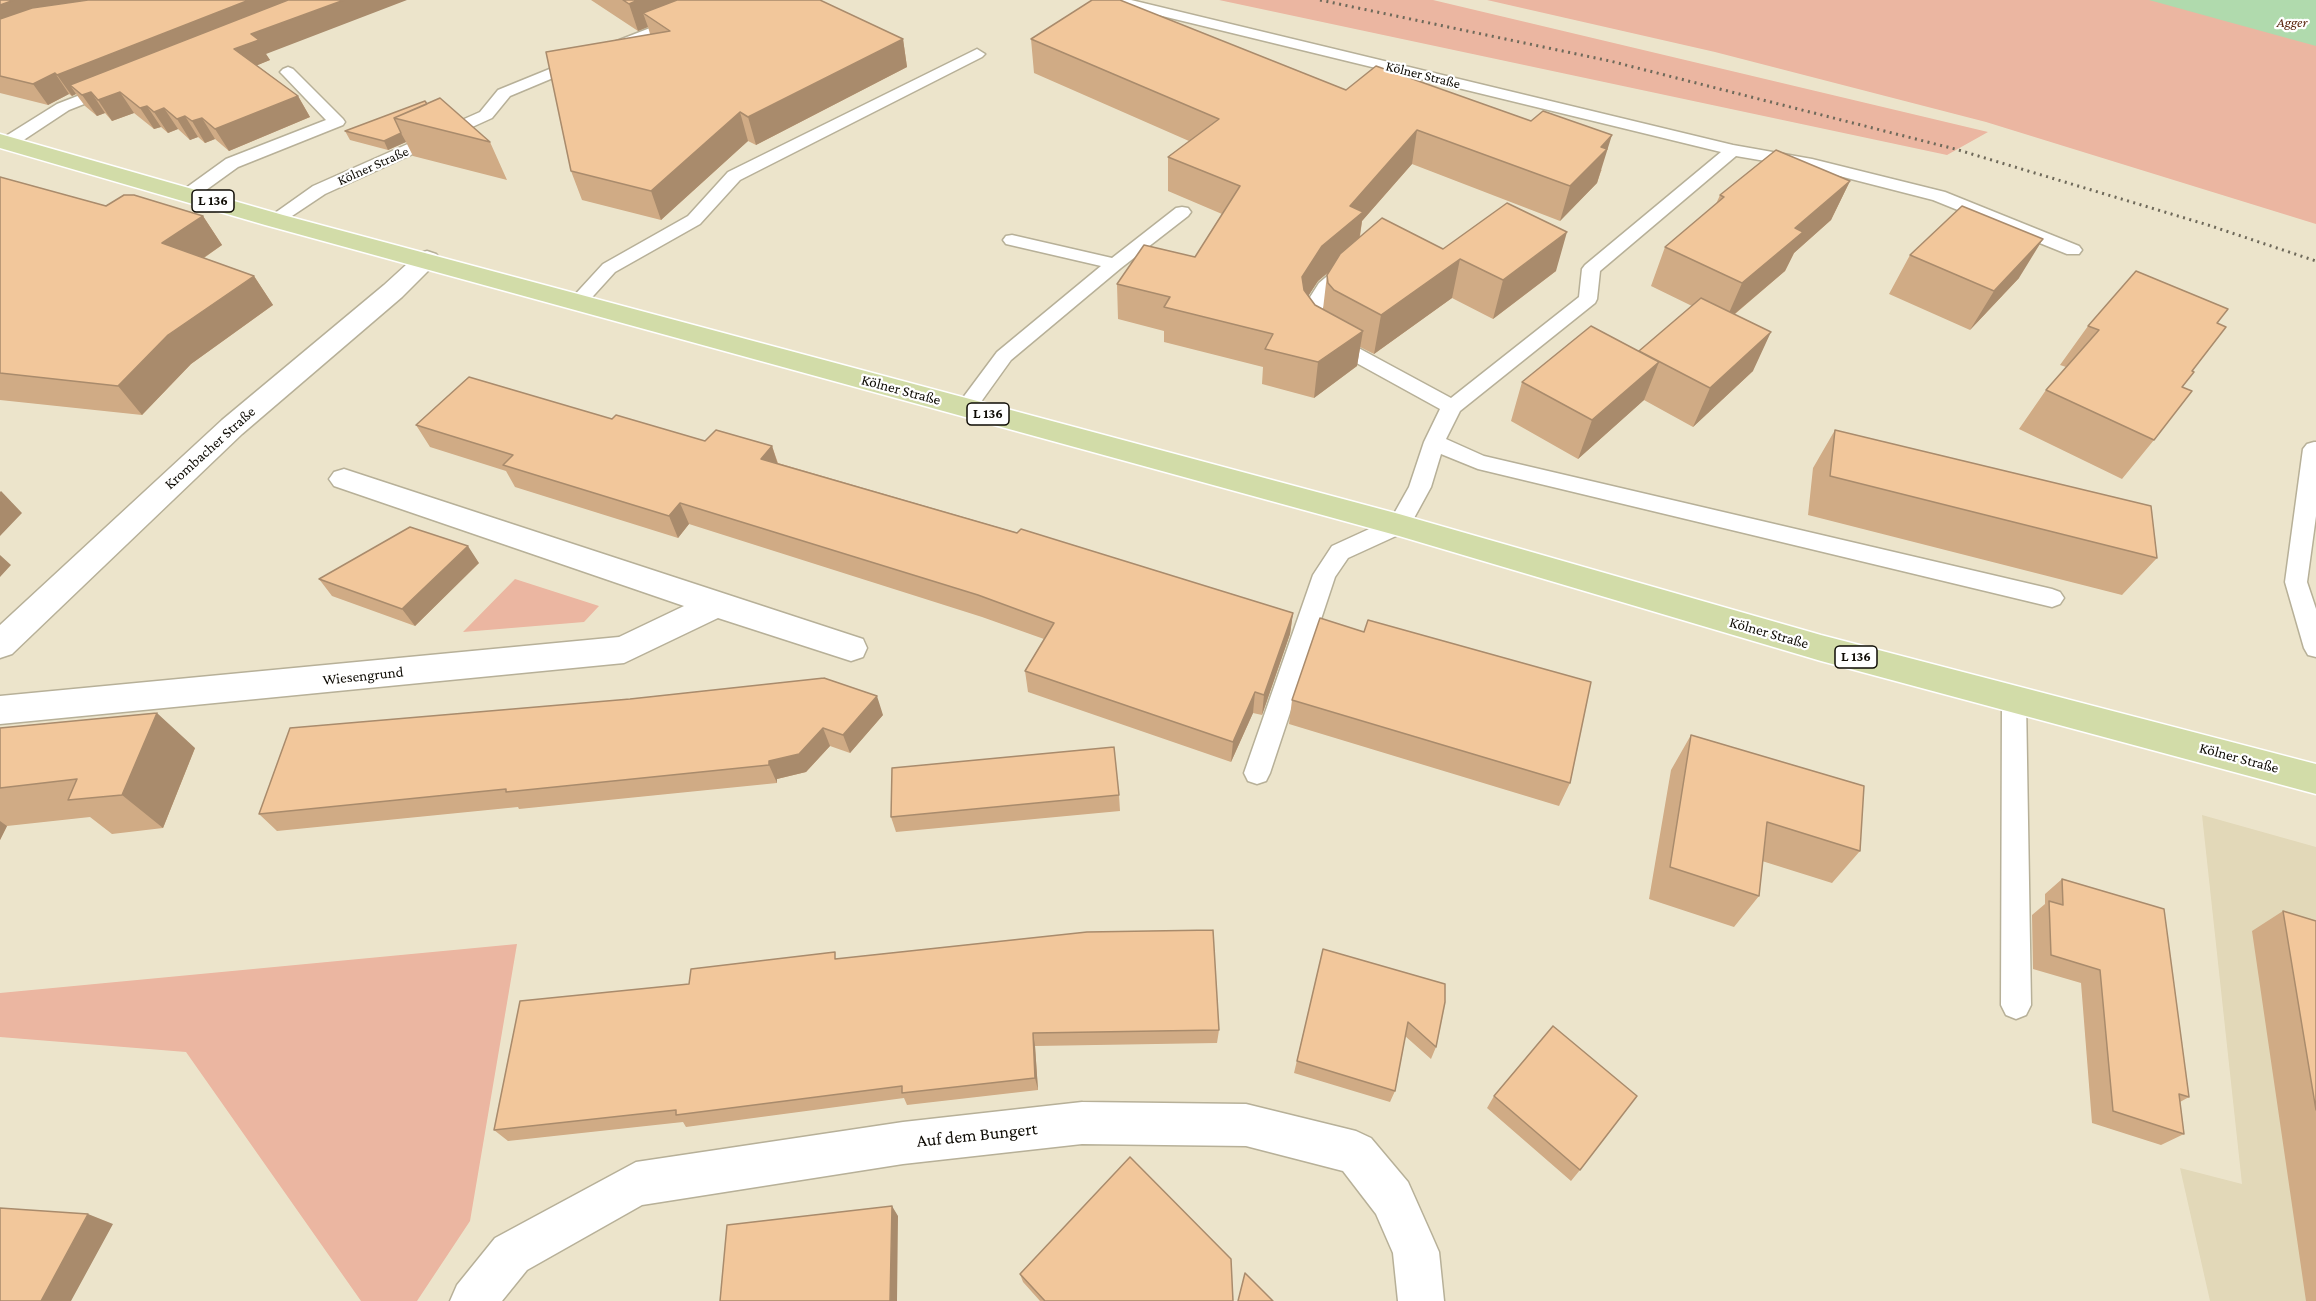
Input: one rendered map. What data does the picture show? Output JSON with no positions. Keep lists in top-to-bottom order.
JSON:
{
  "streets": {
    "main road": ["Kölner Straße", "L 136"],
    "street": ["Krombacher Straße", "Wiesengrund", "Auf dem Bungert"]
  },
  "crossings": [
    ["Kölner Straße", "Krombacher Straße"]
  ],
  "parks": ["Agger"]
}
